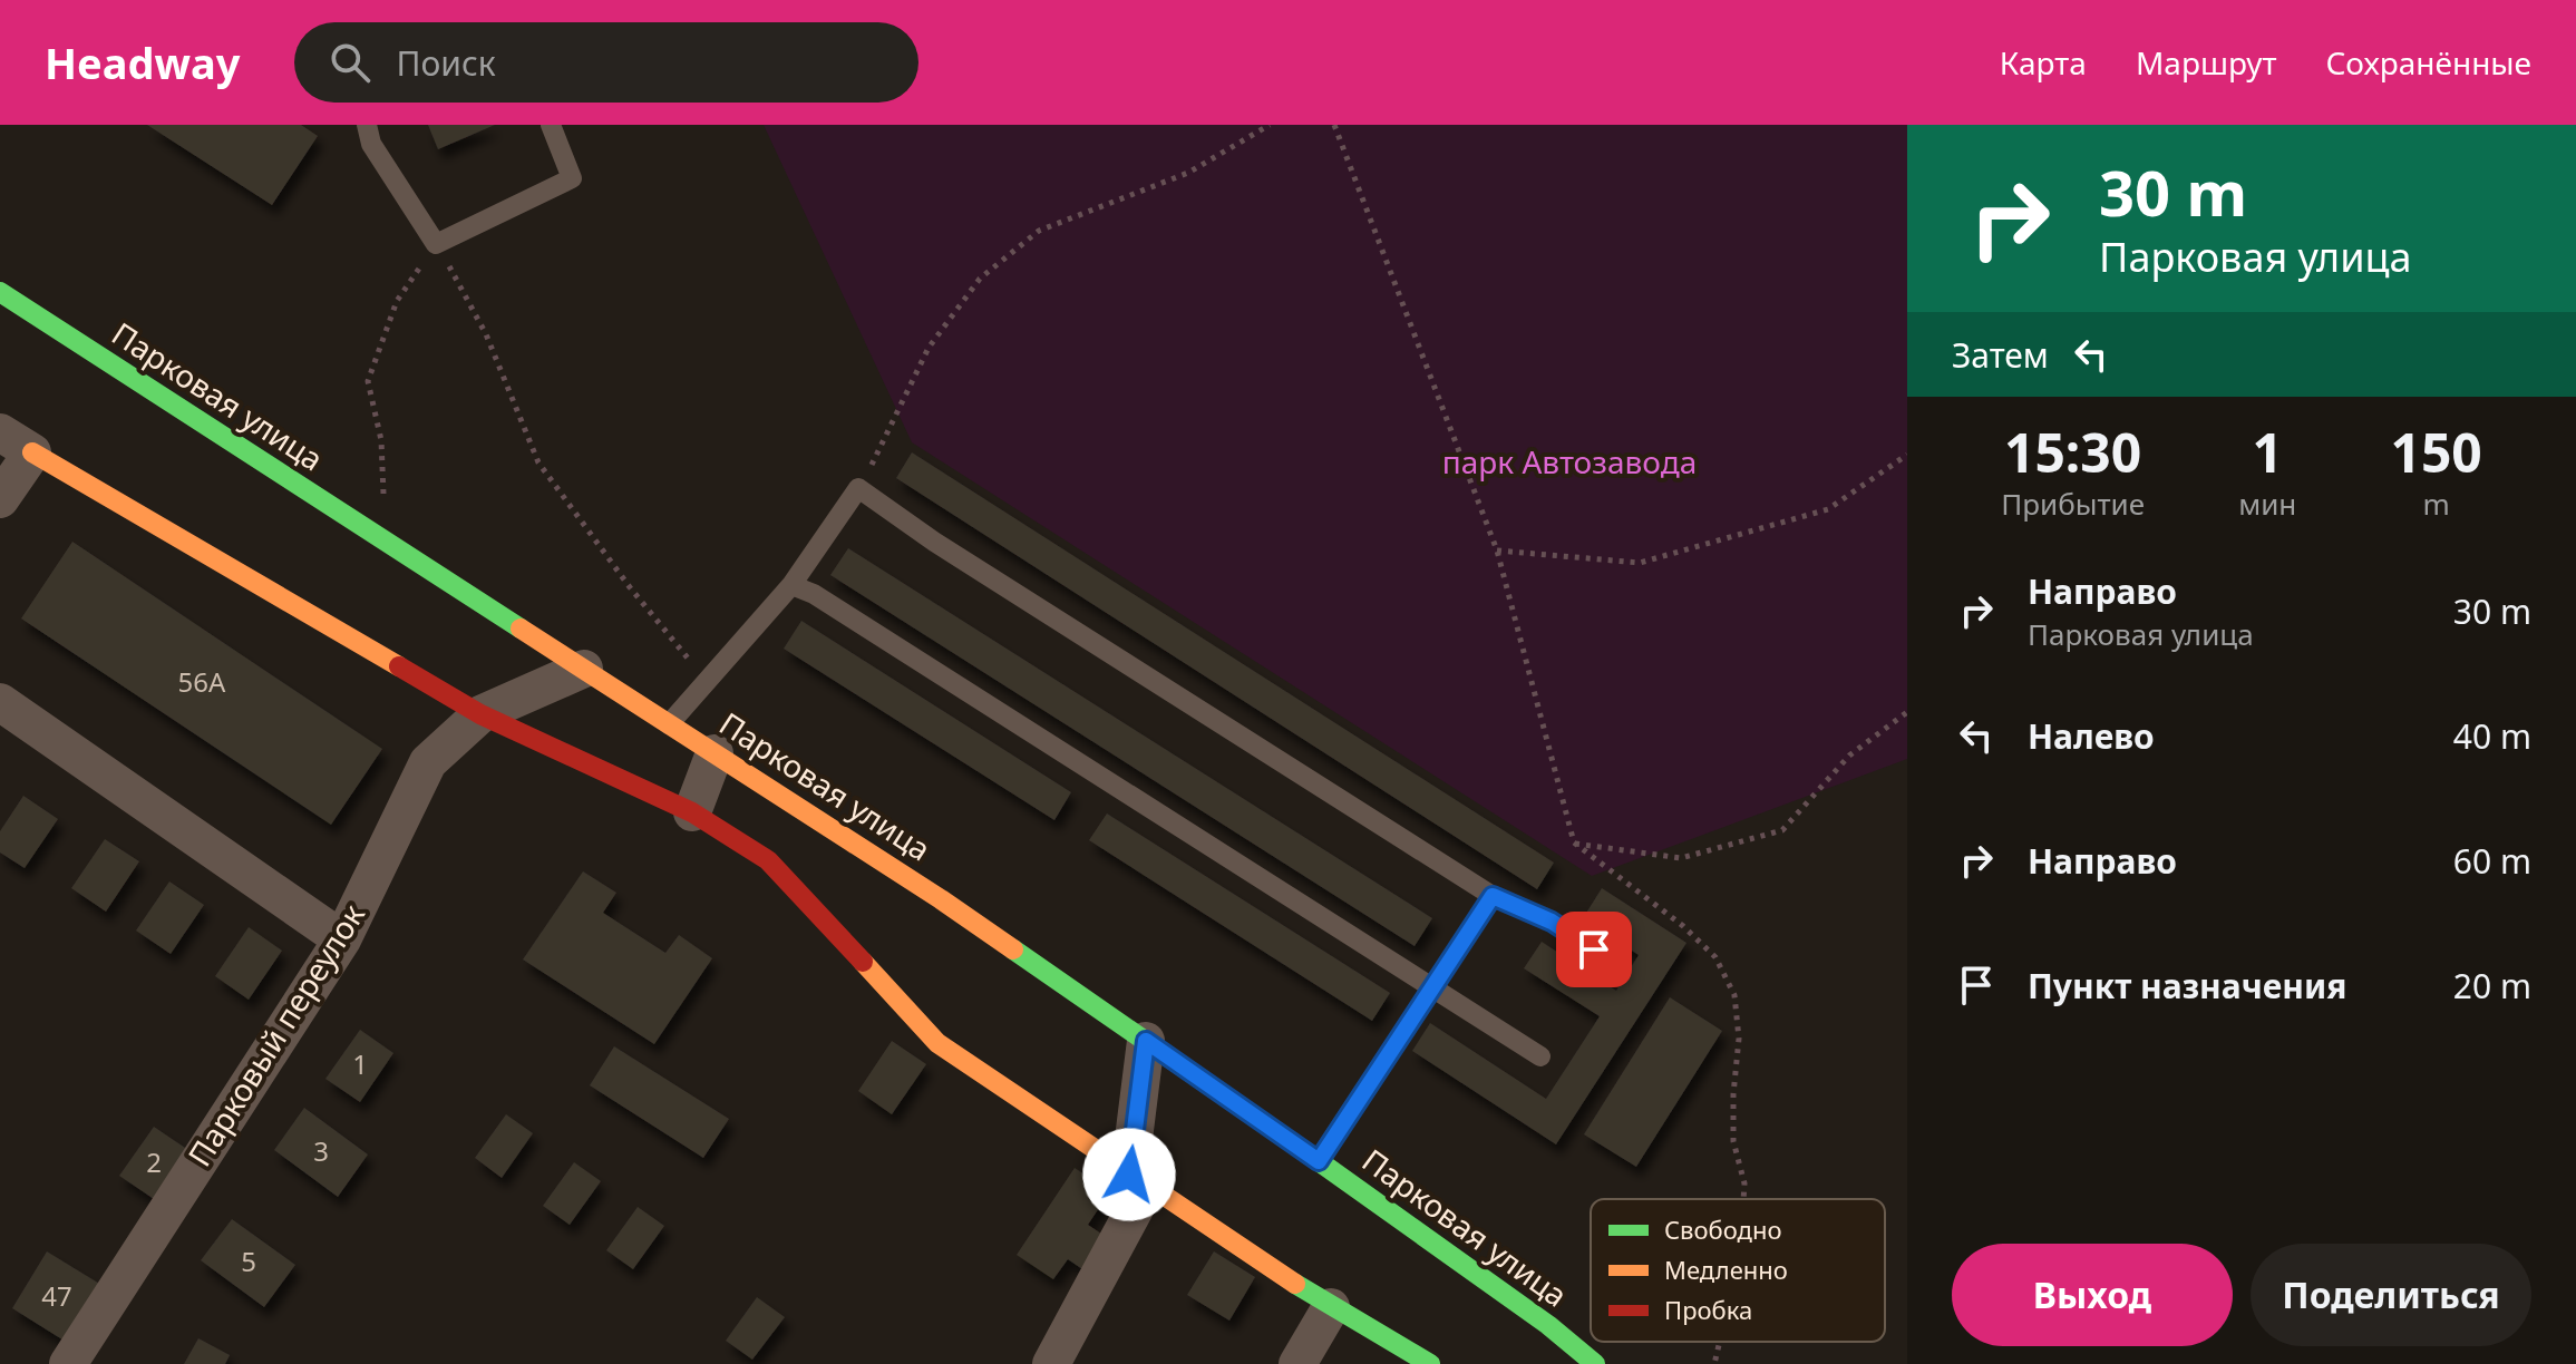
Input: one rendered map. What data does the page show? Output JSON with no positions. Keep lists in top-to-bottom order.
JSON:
{
  "streets": {
    "street": ["Парковая улица", "Парковый переулок"]
  },
  "crossings": [
    ["Парковая улица", "Парковый переулок"]
  ],
  "parks": ["парк Автозавода"],
  "house_numbers": [
    "56А",
    "1",
    "3",
    "2",
    "5",
    "47"
  ],
  "legend": ["Свободно", "Медленно", "Пробка"],
  "page": {
    "header": "Headway",
    "search": "Поиск",
    "nav": ["Карта", "Маршрут", "Сохранённые"],
    "turn": ["30 m", "Парковая улица"],
    "then": "Затем",
    "eta": [
      "15:30",
      "Прибытие",
      "1",
      "мин",
      "150",
      "m"
    ],
    "list": [
      {
        "name": "Направо",
        "note": "Парковая улица",
        "value": "30 m"
      },
      {
        "name": "Налево",
        "value": "40 m"
      },
      {
        "name": "Направо",
        "value": "60 m"
      },
      {
        "name": "Пункт назначения",
        "value": "20 m"
      }
    ],
    "buttons": ["Выход", "Поделиться"]
  }
}
